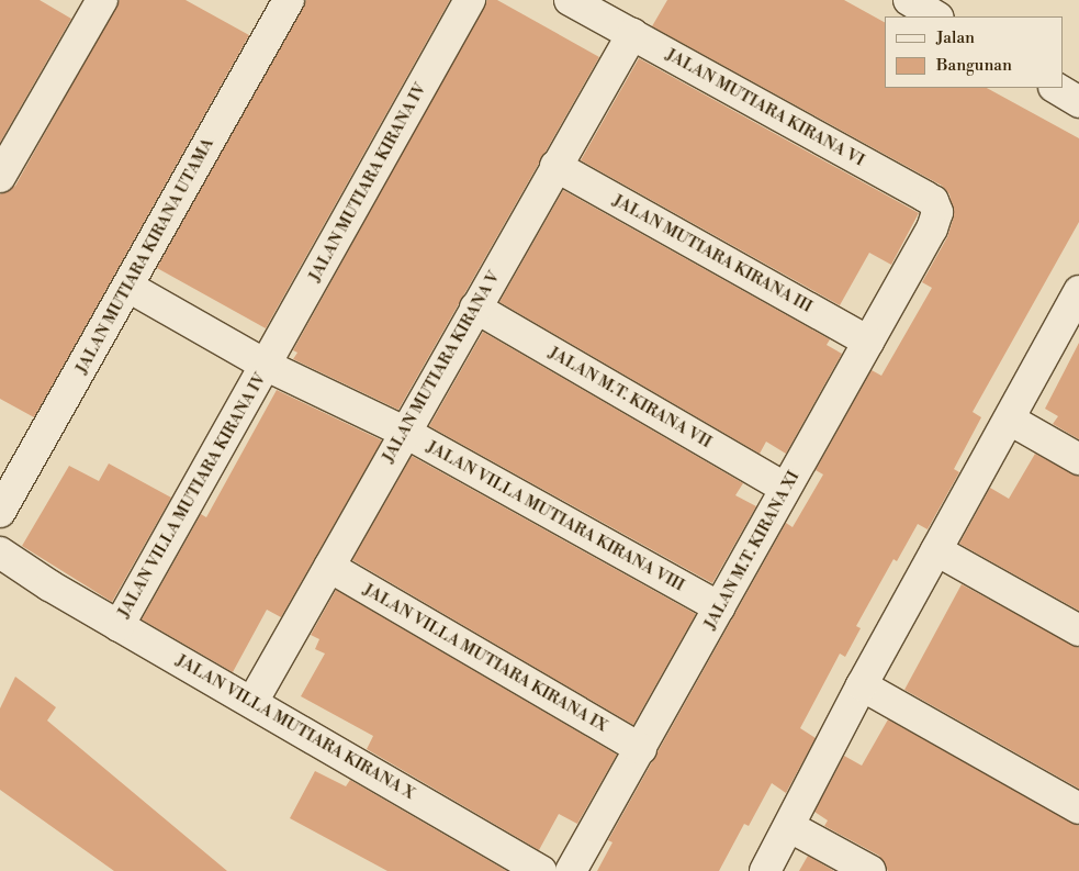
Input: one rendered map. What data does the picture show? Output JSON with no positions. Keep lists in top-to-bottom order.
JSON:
{
  "streets": {
    "street": [
      "JALAN MUTIARA KIRANA VI",
      "JALAN MUTIARA KIRANA IV",
      "JALAN MUTIARA KIRANA III",
      "JALAN MUTIARA KIRANA UTAMA",
      "JALAN MUTIARA KIRANA V",
      "JALAN M.T. KIRANA VII",
      "JALAN VILLA MUTIARA KIRANA IV",
      "JALAN VILLA MUTIARA KIRANA VIII",
      "JALAN M.T. KIRANA XI",
      "JALAN VILLA MUTIARA KIRANA IX",
      "JALAN VILLA MUTIARA KIRANA X"
    ]
  },
  "crossings": [
    ["JALAN MUTIARA KIRANA VI", "JALAN MUTIARA KIRANA V"],
    ["JALAN MUTIARA KIRANA VI", "JALAN M.T. KIRANA XI"],
    ["JALAN MUTIARA KIRANA IV", "JALAN VILLA MUTIARA KIRANA IV"],
    ["JALAN MUTIARA KIRANA IV", "JALAN VILLA MUTIARA KIRANA VIII"],
    ["JALAN MUTIARA KIRANA III", "JALAN MUTIARA KIRANA V"],
    ["JALAN MUTIARA KIRANA III", "JALAN M.T. KIRANA XI"],
    ["JALAN MUTIARA KIRANA UTAMA", "JALAN VILLA MUTIARA KIRANA VIII"],
    ["JALAN MUTIARA KIRANA V", "JALAN M.T. KIRANA VII"],
    ["JALAN MUTIARA KIRANA V", "JALAN VILLA MUTIARA KIRANA VIII"],
    ["JALAN MUTIARA KIRANA V", "JALAN VILLA MUTIARA KIRANA IX"],
    ["JALAN MUTIARA KIRANA V", "JALAN VILLA MUTIARA KIRANA X"],
    ["JALAN M.T. KIRANA VII", "JALAN M.T. KIRANA XI"],
    ["JALAN VILLA MUTIARA KIRANA IV", "JALAN VILLA MUTIARA KIRANA VIII"],
    ["JALAN VILLA MUTIARA KIRANA IV", "JALAN VILLA MUTIARA KIRANA X"],
    ["JALAN VILLA MUTIARA KIRANA VIII", "JALAN M.T. KIRANA XI"],
    ["JALAN M.T. KIRANA XI", "JALAN VILLA MUTIARA KIRANA IX"]
  ],
  "legend": ["Jalan", "Bangunan"]
}
